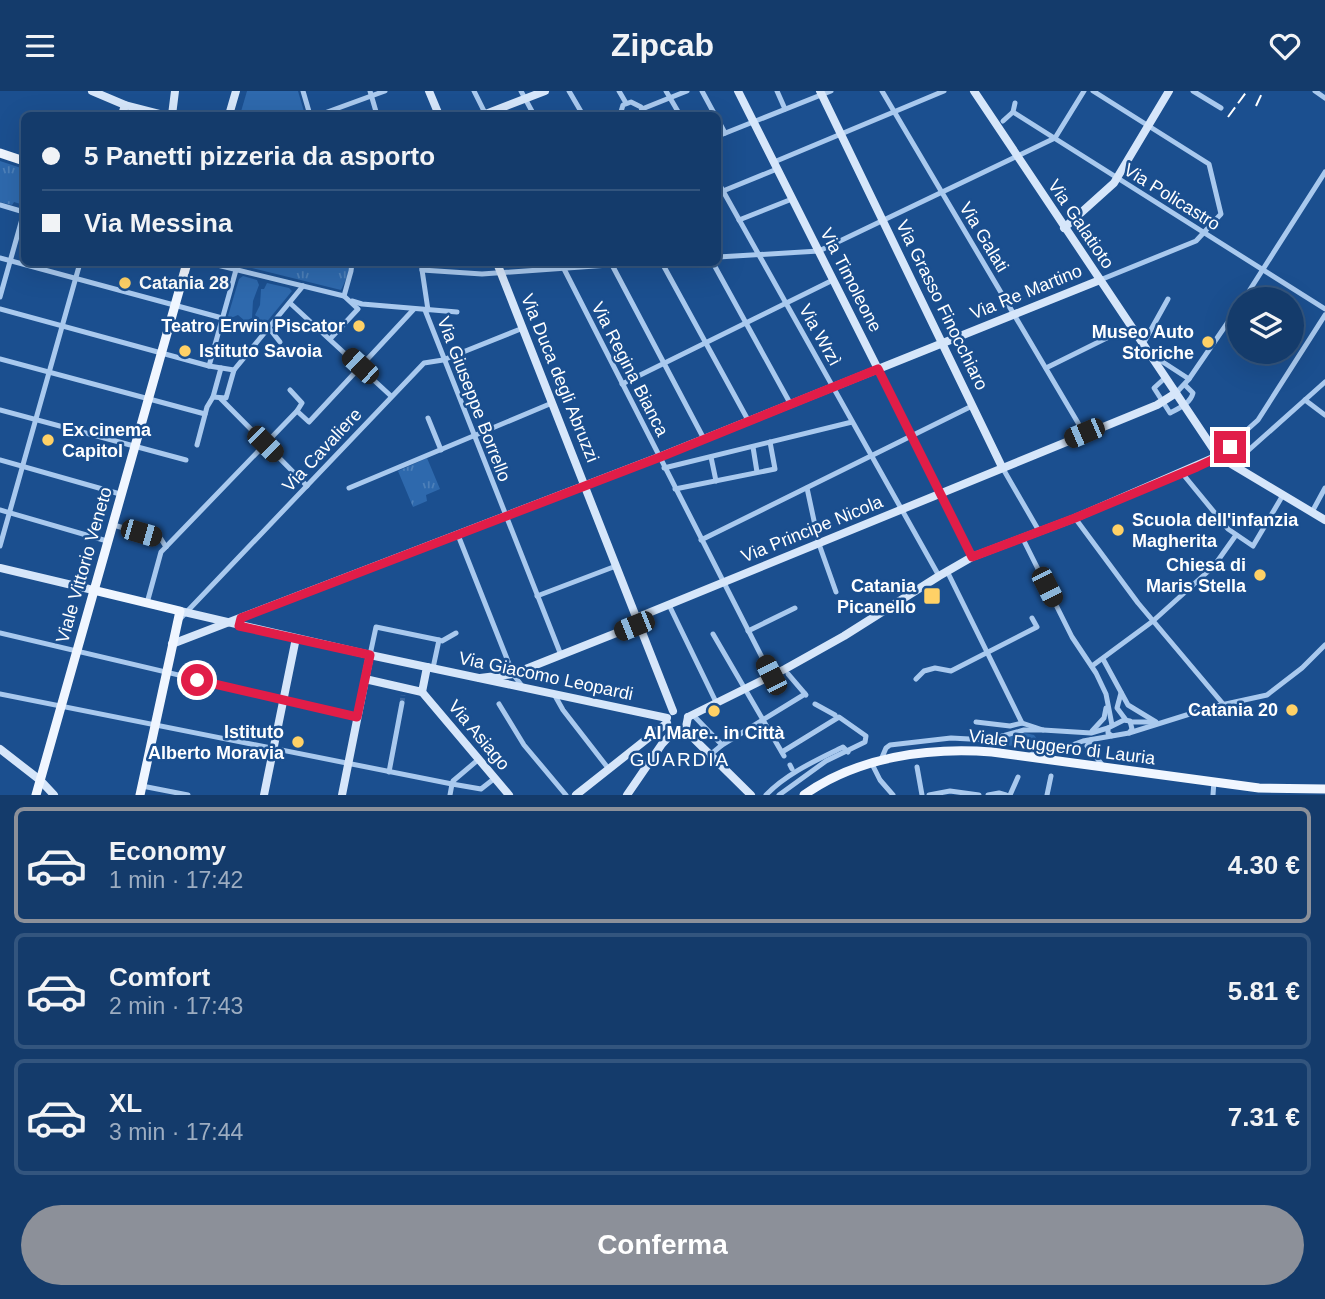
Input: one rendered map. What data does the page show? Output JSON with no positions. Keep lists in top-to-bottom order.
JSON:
{
  "streets": {
    "main road": [
      "Via Galatioto",
      "Via Timoleone",
      "Via Re Martino",
      "Via Grasso Finocchiaro",
      "Via Duca degli Abruzzi",
      "Via Principe Nicola",
      "Viale Vittorio Veneto",
      "Via Giacomo Leopardi",
      "Via Asiago",
      "Viale Ruggero di Lauria"
    ],
    "street": [
      "Via Policastro",
      "Via Galati",
      "Via Wrzì",
      "Via Regina Bianca",
      "Via Giuseppe Borrello",
      "Via Cavaliere"
    ]
  },
  "crossings": [
    ["Via Policastro", "Via Re Martino"],
    ["Via Galatioto", "Via Re Martino"],
    ["Via Galatioto", "Via Principe Nicola"],
    ["Via Galati", "Via Re Martino"],
    ["Via Galati", "Via Principe Nicola"],
    ["Via Timoleone", "Via Re Martino"],
    ["Via Timoleone", "Via Principe Nicola"],
    ["Via Re Martino", "Via Grasso Finocchiaro"],
    ["Via Re Martino", "Via Wrzì"],
    ["Via Re Martino", "Via Regina Bianca"],
    ["Via Re Martino", "Via Duca degli Abruzzi"],
    ["Via Re Martino", "Via Giuseppe Borrello"],
    ["Via Grasso Finocchiaro", "Via Principe Nicola"],
    ["Via Wrzì", "Via Principe Nicola"],
    ["Via Regina Bianca", "Via Principe Nicola"],
    ["Via Duca degli Abruzzi", "Via Cavaliere"],
    ["Via Duca degli Abruzzi", "Via Principe Nicola"],
    ["Via Duca degli Abruzzi", "Via Giacomo Leopardi"],
    ["Via Giuseppe Borrello", "Via Cavaliere"],
    ["Via Giuseppe Borrello", "Via Principe Nicola"],
    ["Via Principe Nicola", "Via Giacomo Leopardi"]
  ],
  "districts": ["GUARDIA"],
  "places": {
    "other": [
      "Catania 28",
      "Teatro Erwin Piscator",
      "Museo Auto Storiche",
      "Istituto Savoia",
      "Ex cinema Capitol",
      "Scuola dell'infanzia Magherita",
      "Chiesa di Maris Stella",
      "Catania 20",
      "Al Mare.. in Città",
      "Istituto Alberto Moravia"
    ],
    "transit": ["Catania Picanello"]
  },
  "page": {
    "header": "Zipcab",
    "banner": ["5 Panetti pizzeria da asporto", "Via Messina"],
    "list": [
      {
        "name": "Economy",
        "note": "1 min · 17:42",
        "value": "4.30 €"
      },
      {
        "name": "Comfort",
        "note": "2 min · 17:43",
        "value": "5.81 €"
      },
      {
        "name": "XL",
        "note": "3 min · 17:44",
        "value": "7.31 €"
      }
    ],
    "buttons": "Conferma"
  }
}
